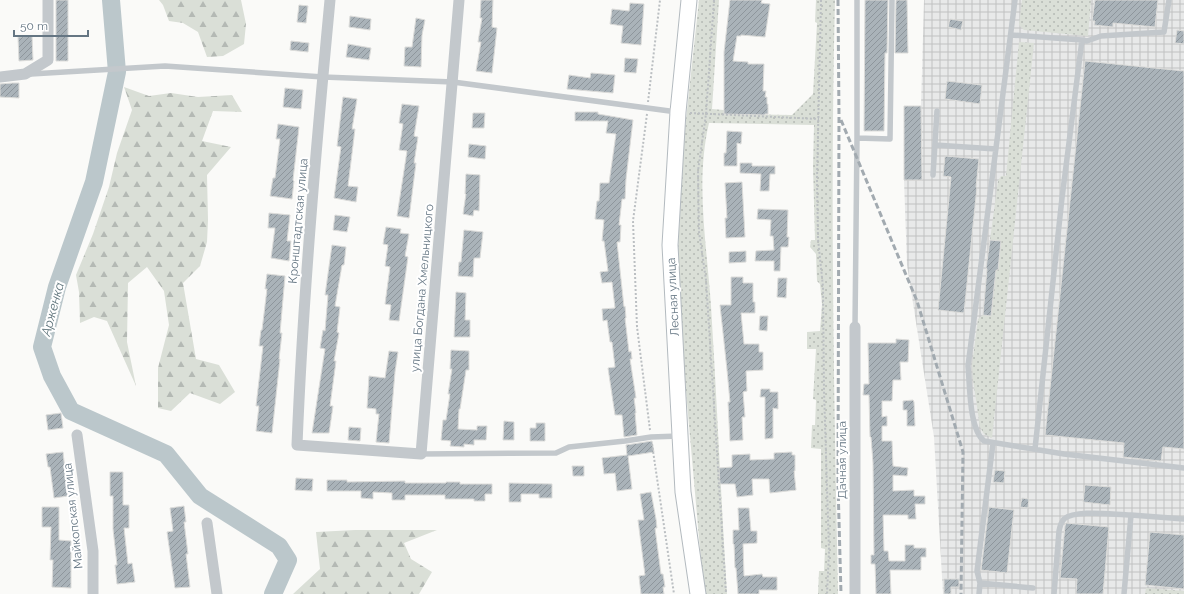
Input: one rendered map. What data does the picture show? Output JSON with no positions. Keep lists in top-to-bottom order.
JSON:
{
  "streets": {
    "street": [
      "Кронштадтская улица",
      "улица Богдана Хмельницкого",
      "Лесная улица",
      "Дачная улица",
      "Майкопская улица"
    ]
  },
  "crossings": [
    ["Кронштадтская улица", "улица Богдана Хмельницкого"]
  ],
  "water": ["Арженка"],
  "scale_bar": "50 m"
}
